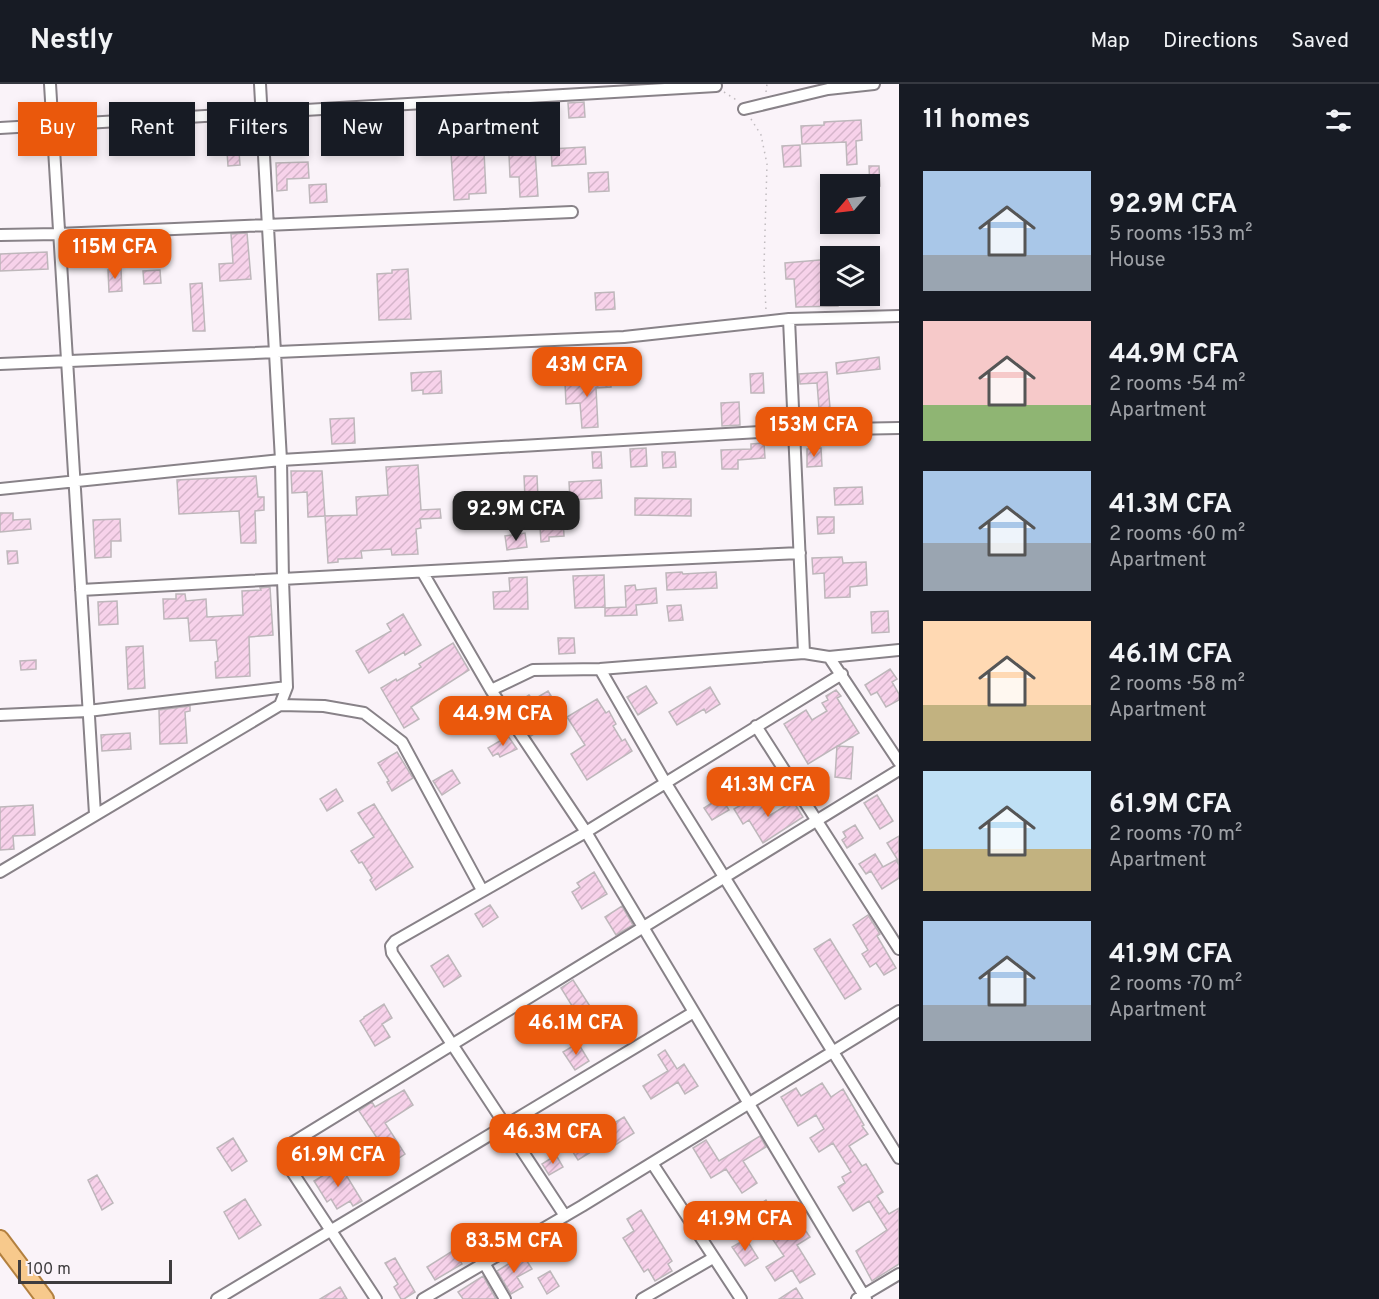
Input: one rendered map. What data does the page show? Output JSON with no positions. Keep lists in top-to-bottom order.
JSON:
{
  "scale_bar": "100 m",
  "north": "bottom left",
  "page": {
    "header": "Nestly",
    "nav": ["Map", "Directions", "Saved"],
    "heading": "11 homes",
    "chip": [
      "Buy",
      "Rent",
      "Filters",
      "New",
      "Apartment"
    ],
    "list": [
      {
        "name": "92.9M CFA",
        "note": "5 rooms · 153 m² · House"
      },
      {
        "name": "44.9M CFA",
        "note": "2 rooms · 54 m² · Apartment"
      },
      {
        "name": "41.3M CFA",
        "note": "2 rooms · 60 m² · Apartment"
      },
      {
        "name": "46.1M CFA",
        "note": "2 rooms · 58 m² · Apartment"
      },
      {
        "name": "61.9M CFA",
        "note": "2 rooms · 70 m² · Apartment"
      },
      {
        "name": "41.9M CFA",
        "note": "2 rooms · 70 m² · Apartment"
      }
    ],
    "price": [
      "115M CFA",
      "43M CFA",
      "153M CFA",
      "92.9M CFA",
      "44.9M CFA",
      "41.3M CFA",
      "46.1M CFA",
      "46.3M CFA",
      "61.9M CFA",
      "41.9M CFA",
      "83.5M CFA"
    ],
    "scale": "100 m"
  }
}
